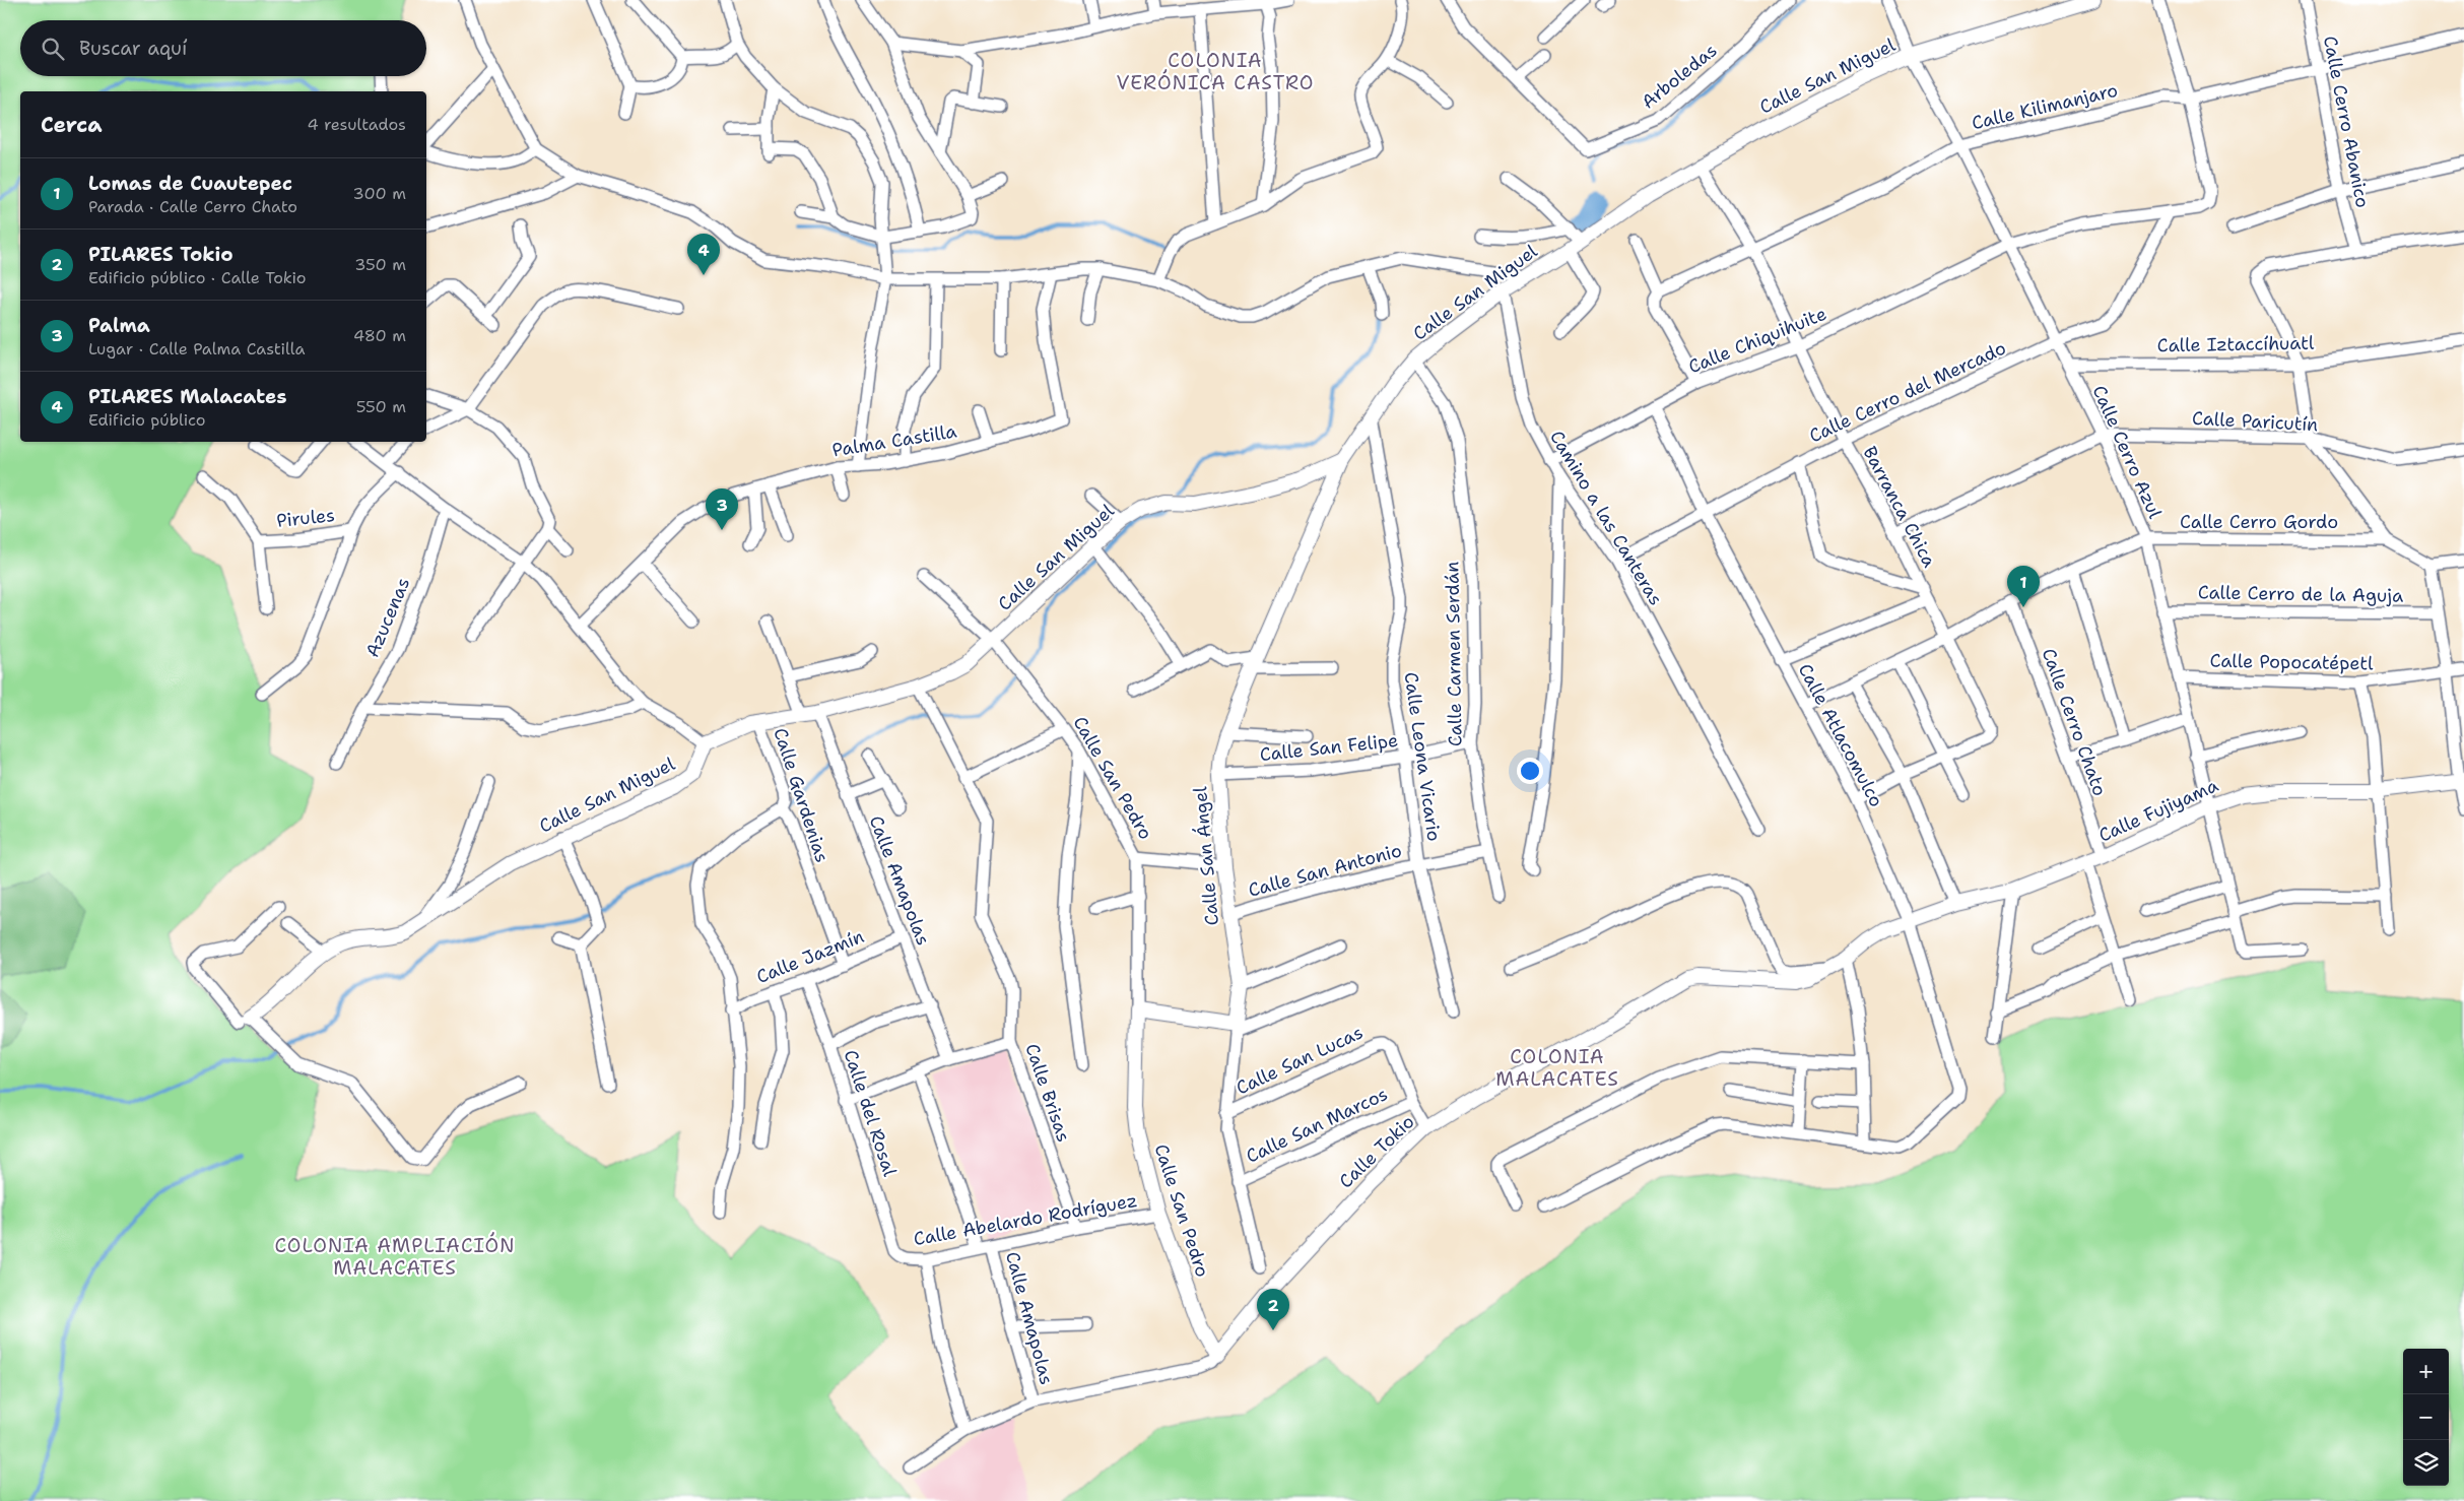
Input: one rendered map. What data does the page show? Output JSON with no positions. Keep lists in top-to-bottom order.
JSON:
{
  "streets": {
    "street": [
      "Arboledas",
      "Calle San Miguel",
      "Calle Kilimanjaro",
      "Calle Cerro Abanico",
      "Calle Chiquihuite",
      "Calle Iztaccíhuatl",
      "Calle Cerro del Mercado",
      "Calle Paricutín",
      "Palma Castilla",
      "Calle Cerro Azul",
      "Barranca Chica",
      "Pirules",
      "Camino a las Canteras",
      "Calle Cerro Gordo",
      "Calle Cerro de la Aguja",
      "Azucenas",
      "Calle Carmen Serdán",
      "Calle Popocatépetl",
      "Calle Cerro Chato",
      "Calle Atlacomulco",
      "Calle San Felipe",
      "Calle Leona Vicario",
      "Calle San Pedro",
      "Calle Gardenias",
      "Calle Fujiyama",
      "Calle San Ángel",
      "Calle San Antonio",
      "Calle Amapolas",
      "Calle Jazmín",
      "Calle San Lucas",
      "Calle Brisas",
      "Calle del Rosal",
      "Calle San Marcos",
      "Calle Tokio",
      "Calle Abelardo Rodríguez"
    ]
  },
  "crossings": [
    ["Calle San Miguel", "Calle Cerro Azul"],
    ["Calle San Miguel", "Barranca Chica"],
    ["Calle San Miguel", "Camino a las Canteras"],
    ["Calle San Miguel", "Calle Carmen Serdán"],
    ["Calle San Miguel", "Calle Leona Vicario"],
    ["Calle San Miguel", "Calle San Pedro"],
    ["Calle San Miguel", "Calle Gardenias"],
    ["Calle San Miguel", "Calle San Ángel"],
    ["Calle San Miguel", "Calle Amapolas"],
    ["Calle San Miguel", "Calle Brisas"],
    ["Calle Kilimanjaro", "Calle Cerro Abanico"],
    ["Calle Kilimanjaro", "Calle Chiquihuite"],
    ["Calle Kilimanjaro", "Calle Cerro Azul"],
    ["Calle Kilimanjaro", "Barranca Chica"],
    ["Calle Chiquihuite", "Calle Cerro del Mercado"],
    ["Calle Chiquihuite", "Calle Cerro Azul"],
    ["Calle Chiquihuite", "Barranca Chica"],
    ["Calle Chiquihuite", "Camino a las Canteras"],
    ["Calle Chiquihuite", "Calle Atlacomulco"],
    ["Calle Iztaccíhuatl", "Calle Cerro Azul"],
    ["Calle Cerro del Mercado", "Calle Cerro Azul"],
    ["Calle Cerro del Mercado", "Barranca Chica"],
    ["Calle Cerro del Mercado", "Camino a las Canteras"],
    ["Calle Cerro del Mercado", "Calle Atlacomulco"],
    ["Calle Paricutín", "Calle Cerro Azul"],
    ["Calle Cerro Azul", "Calle Cerro Gordo"],
    ["Calle Cerro Azul", "Calle Cerro de la Aguja"],
    ["Calle Cerro Azul", "Calle Popocatépetl"],
    ["Calle Cerro Azul", "Calle Fujiyama"],
    ["Barranca Chica", "Calle Cerro Gordo"],
    ["Calle Cerro Gordo", "Calle Cerro Chato"],
    ["Calle Cerro Gordo", "Calle Atlacomulco"],
    ["Calle Carmen Serdán", "Calle San Felipe"],
    ["Calle Carmen Serdán", "Calle San Antonio"],
    ["Calle Cerro Chato", "Calle Fujiyama"],
    ["Calle Atlacomulco", "Calle Fujiyama"],
    ["Calle Atlacomulco", "Calle Tokio"],
    ["Calle San Felipe", "Calle Leona Vicario"],
    ["Calle San Felipe", "Calle San Ángel"],
    ["Calle Leona Vicario", "Calle San Antonio"],
    ["Calle San Pedro", "Calle Tokio"],
    ["Calle San Pedro", "Calle Abelardo Rodríguez"],
    ["Calle Gardenias", "Calle Jazmín"],
    ["Calle Fujiyama", "Calle Tokio"],
    ["Calle San Ángel", "Calle San Antonio"],
    ["Calle San Ángel", "Calle San Lucas"],
    ["Calle San Ángel", "Calle San Marcos"],
    ["Calle Amapolas", "Calle Jazmín"],
    ["Calle Amapolas", "Calle Tokio"],
    ["Calle Amapolas", "Calle Abelardo Rodríguez"],
    ["Calle Jazmín", "Calle del Rosal"],
    ["Calle San Lucas", "Calle San Marcos"],
    ["Calle San Lucas", "Calle Tokio"],
    ["Calle Brisas", "Calle Abelardo Rodríguez"],
    ["Calle del Rosal", "Calle Abelardo Rodríguez"]
  ],
  "districts": ["COLONIA VERÓNICA CASTRO", "COLONIA MALACATES", "COLONIA AMPLIACIÓN MALACATES"],
  "page": {
    "search": "Buscar aquí",
    "heading": ["Cerca", "4 resultados"],
    "list": [
      {
        "mark": "1",
        "name": "Lomas de Cuautepec",
        "note": "Parada · Calle Cerro Chato",
        "value": "300 m"
      },
      {
        "mark": "2",
        "name": "PILARES Tokio",
        "note": "Edificio público · Calle Tokio",
        "value": "350 m"
      },
      {
        "mark": "3",
        "name": "Palma",
        "note": "Lugar · Calle Palma Castilla",
        "value": "480 m"
      },
      {
        "mark": "4",
        "name": "PILARES Malacates",
        "note": "Edificio público",
        "value": "550 m"
      }
    ],
    "pins": [
      "4",
      "3",
      "1",
      "2"
    ],
    "map_buttons": ["+", "−"]
  }
}
